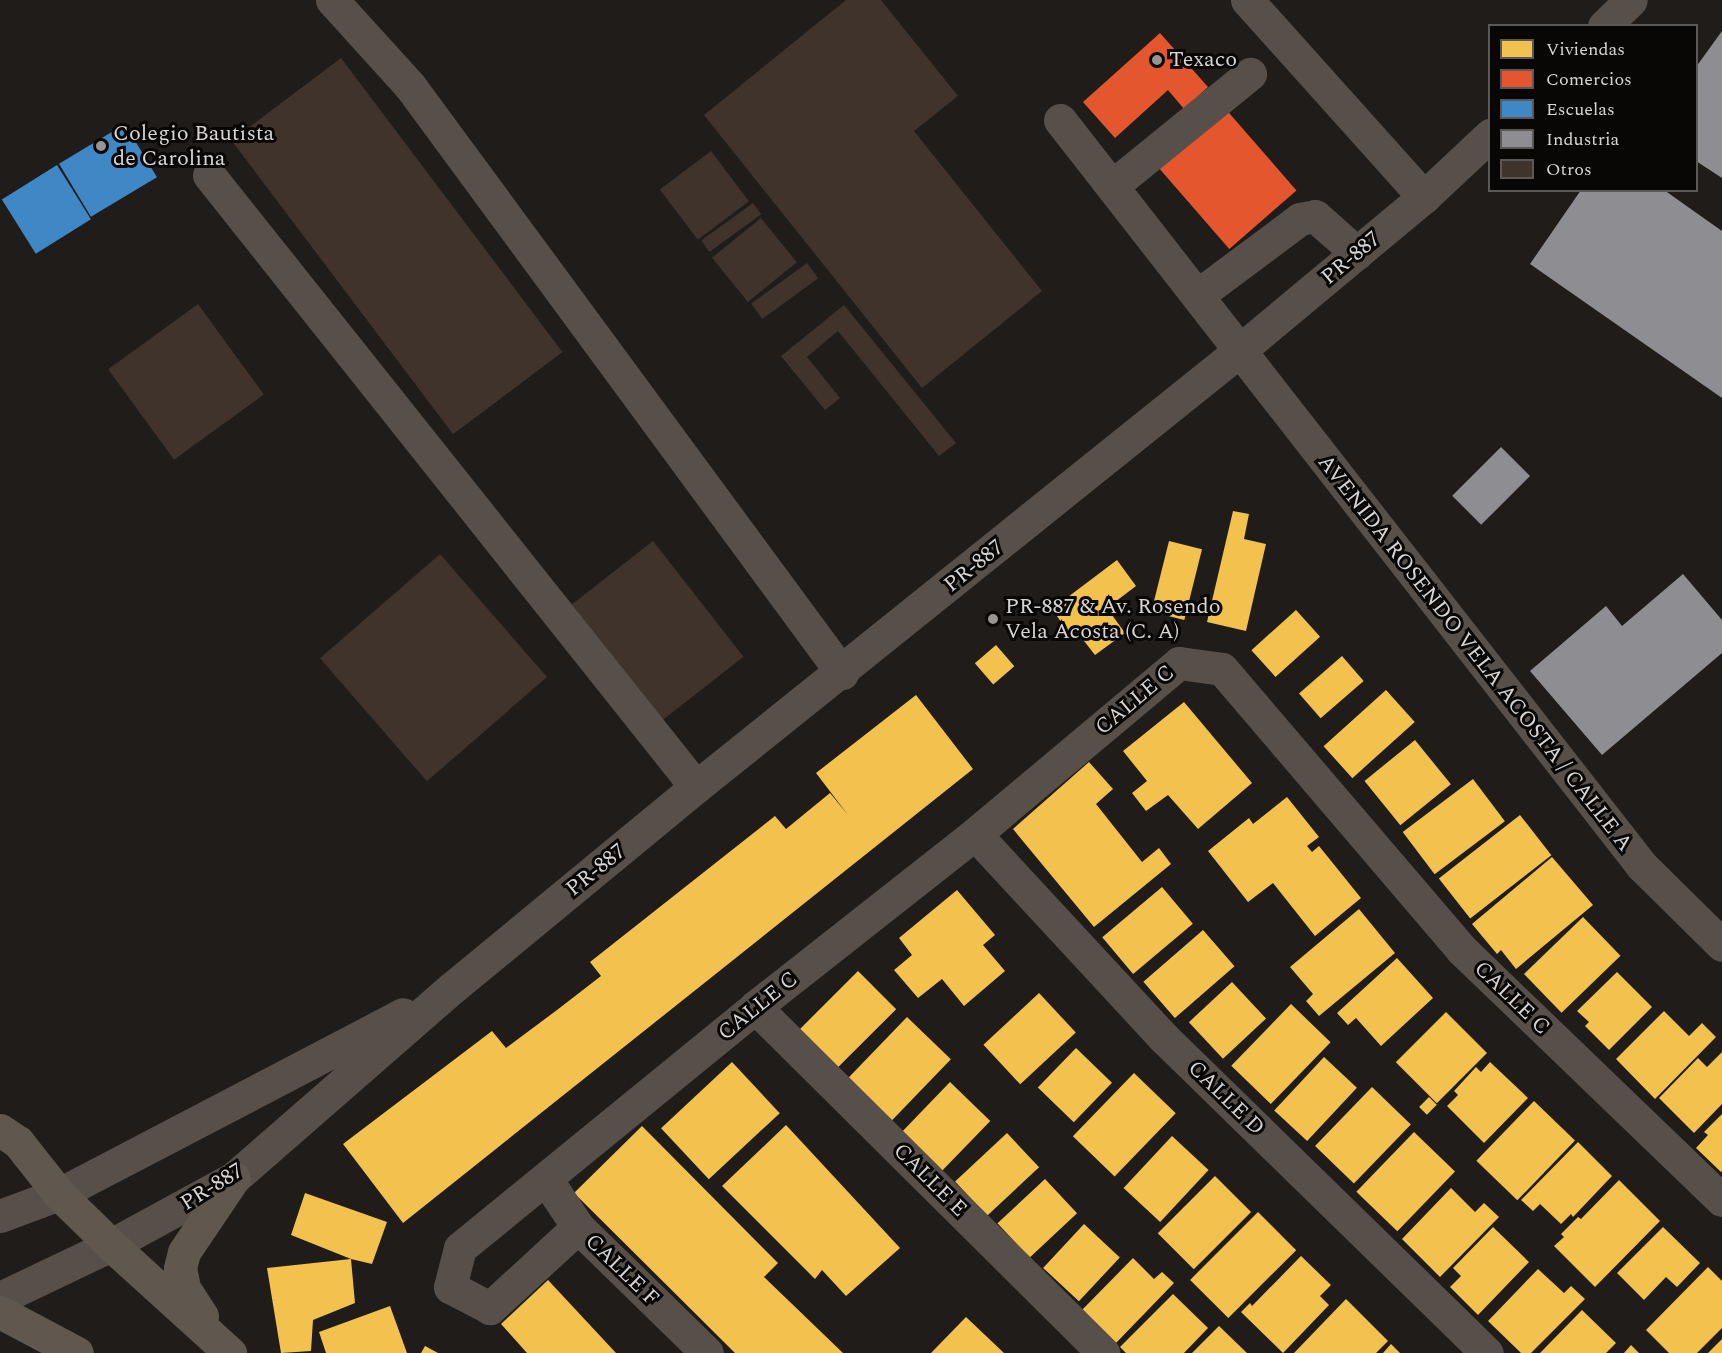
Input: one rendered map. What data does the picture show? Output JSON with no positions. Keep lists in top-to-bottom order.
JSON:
{
  "streets": {
    "street": [
      "PR-887",
      "AVENIDA ROSENDO VELA ACOSTA / CALLE A",
      "CALLE C",
      "CALLE D",
      "CALLE E",
      "CALLE F"
    ]
  },
  "crossings": [
    ["PR-887", "AVENIDA ROSENDO VELA ACOSTA / CALLE A"],
    ["CALLE C", "CALLE D"],
    ["CALLE C", "CALLE E"],
    ["CALLE C", "CALLE F"]
  ],
  "places": ["Texaco", "Colegio Bautista de Carolina", "PR-887 & Av. Rosendo Vela Acosta (C. A)"],
  "legend": [
    "Viviendas",
    "Comercios",
    "Escuelas",
    "Industria",
    "Otros"
  ]
}
